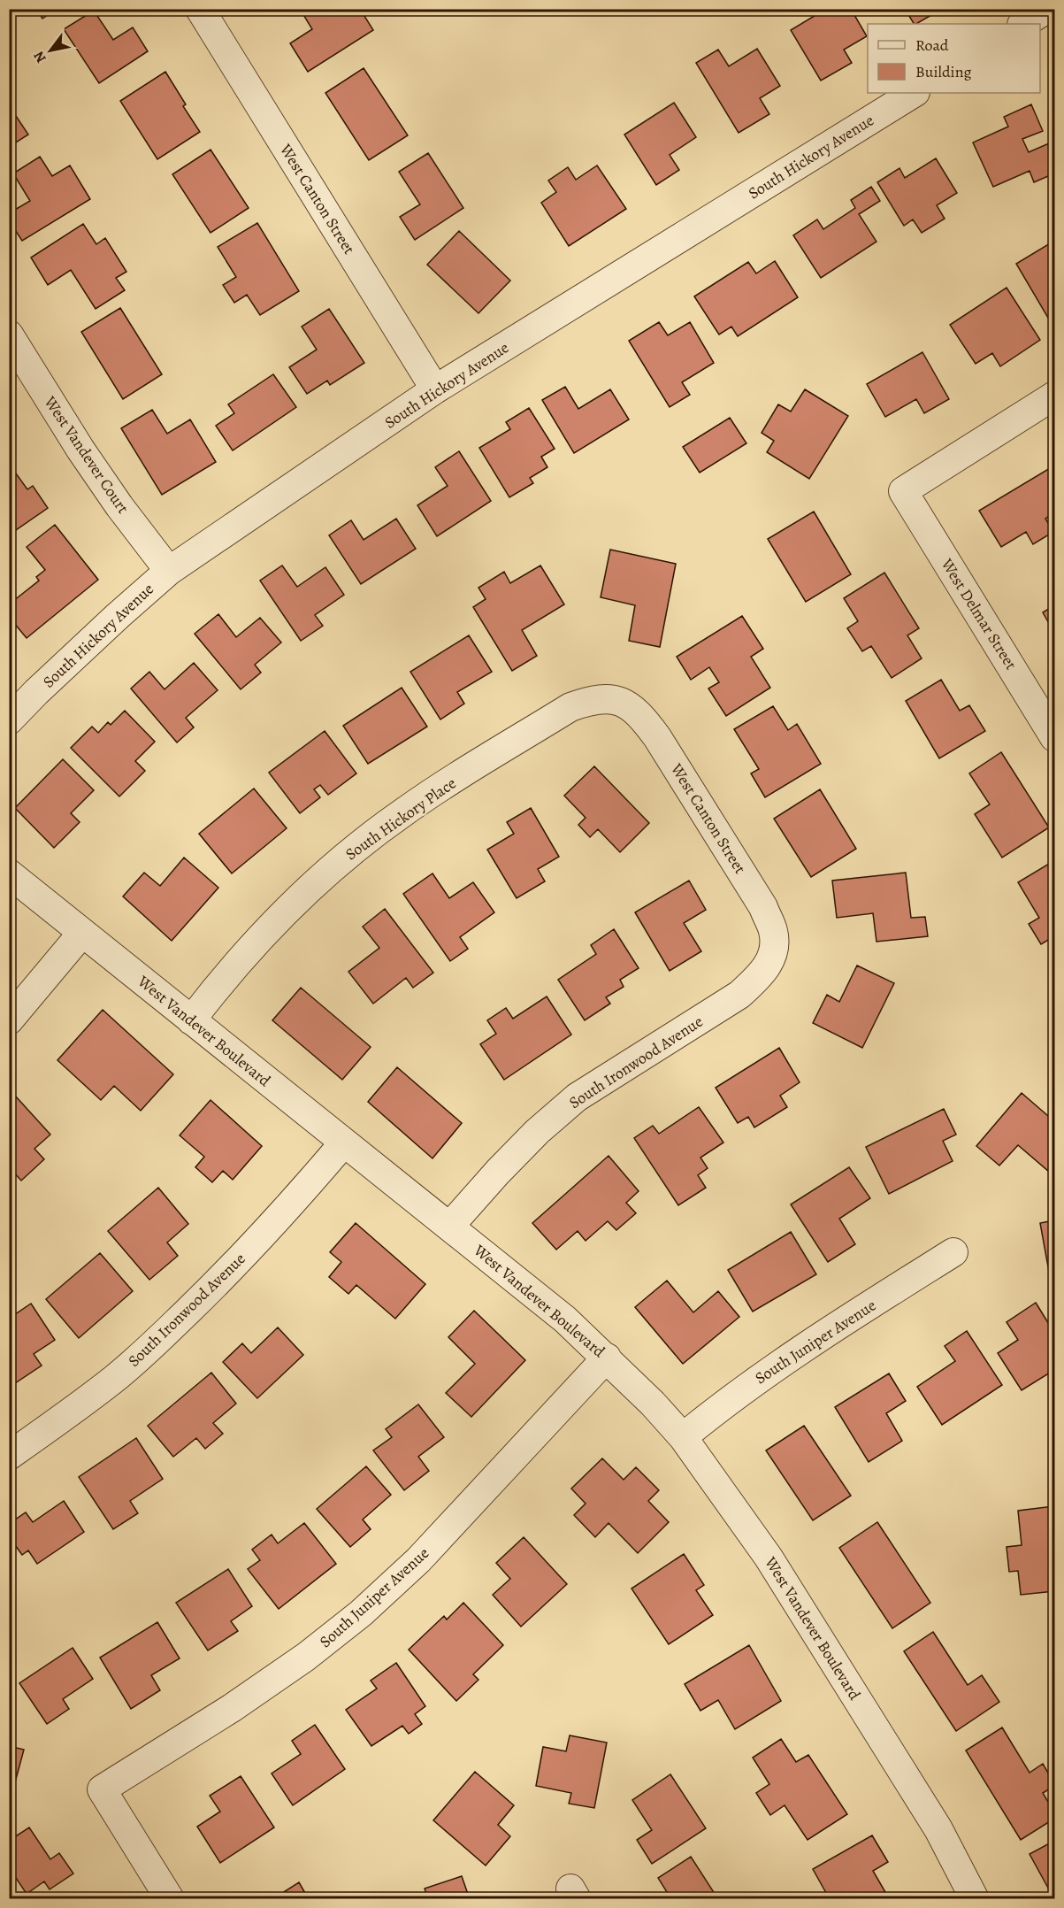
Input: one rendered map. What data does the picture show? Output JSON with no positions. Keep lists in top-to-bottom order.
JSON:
{
  "streets": {
    "street": [
      "South Hickory Avenue",
      "West Canton Street",
      "West Vandever Court",
      "West Delmar Street",
      "South Hickory Place",
      "West Vandever Boulevard",
      "South Ironwood Avenue",
      "South Juniper Avenue"
    ]
  },
  "crossings": [
    ["South Hickory Avenue", "West Canton Street"],
    ["South Hickory Avenue", "West Vandever Court"],
    ["West Canton Street", "South Hickory Place"],
    ["West Canton Street", "South Ironwood Avenue"],
    ["South Hickory Place", "West Vandever Boulevard"],
    ["West Vandever Boulevard", "South Ironwood Avenue"],
    ["West Vandever Boulevard", "South Juniper Avenue"]
  ],
  "legend": ["Road", "Building"],
  "north": "bottom left"
}
